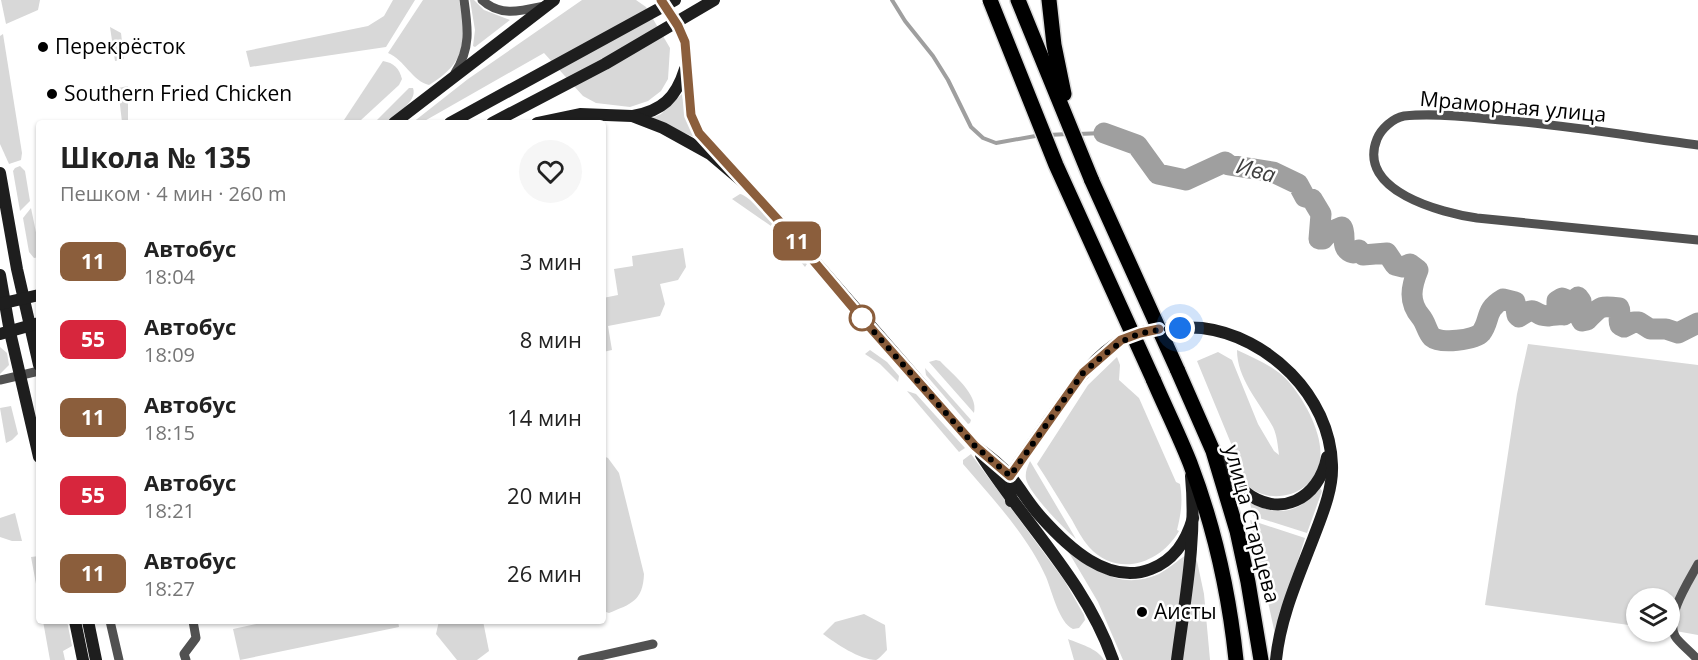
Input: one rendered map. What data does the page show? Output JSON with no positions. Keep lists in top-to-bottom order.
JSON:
{
  "streets": {
    "main road": ["улица Старцева"],
    "street": ["Мраморная улица"]
  },
  "water": ["Ива"],
  "places": ["Перекрёсток", "Southern Fried Chicken", "Аисты"],
  "lines": ["bus line 11"],
  "page": {
    "on_map": "11",
    "heading": ["Школа № 135", "Пешком · 4 мин · 260 m"],
    "list": [
      {
        "mark": "11",
        "name": "Автобус",
        "note": "18:04",
        "value": "3 мин"
      },
      {
        "mark": "55",
        "name": "Автобус",
        "note": "18:09",
        "value": "8 мин"
      },
      {
        "mark": "11",
        "name": "Автобус",
        "note": "18:15",
        "value": "14 мин"
      },
      {
        "mark": "55",
        "name": "Автобус",
        "note": "18:21",
        "value": "20 мин"
      },
      {
        "mark": "11",
        "name": "Автобус",
        "note": "18:27",
        "value": "26 мин"
      }
    ]
  }
}
